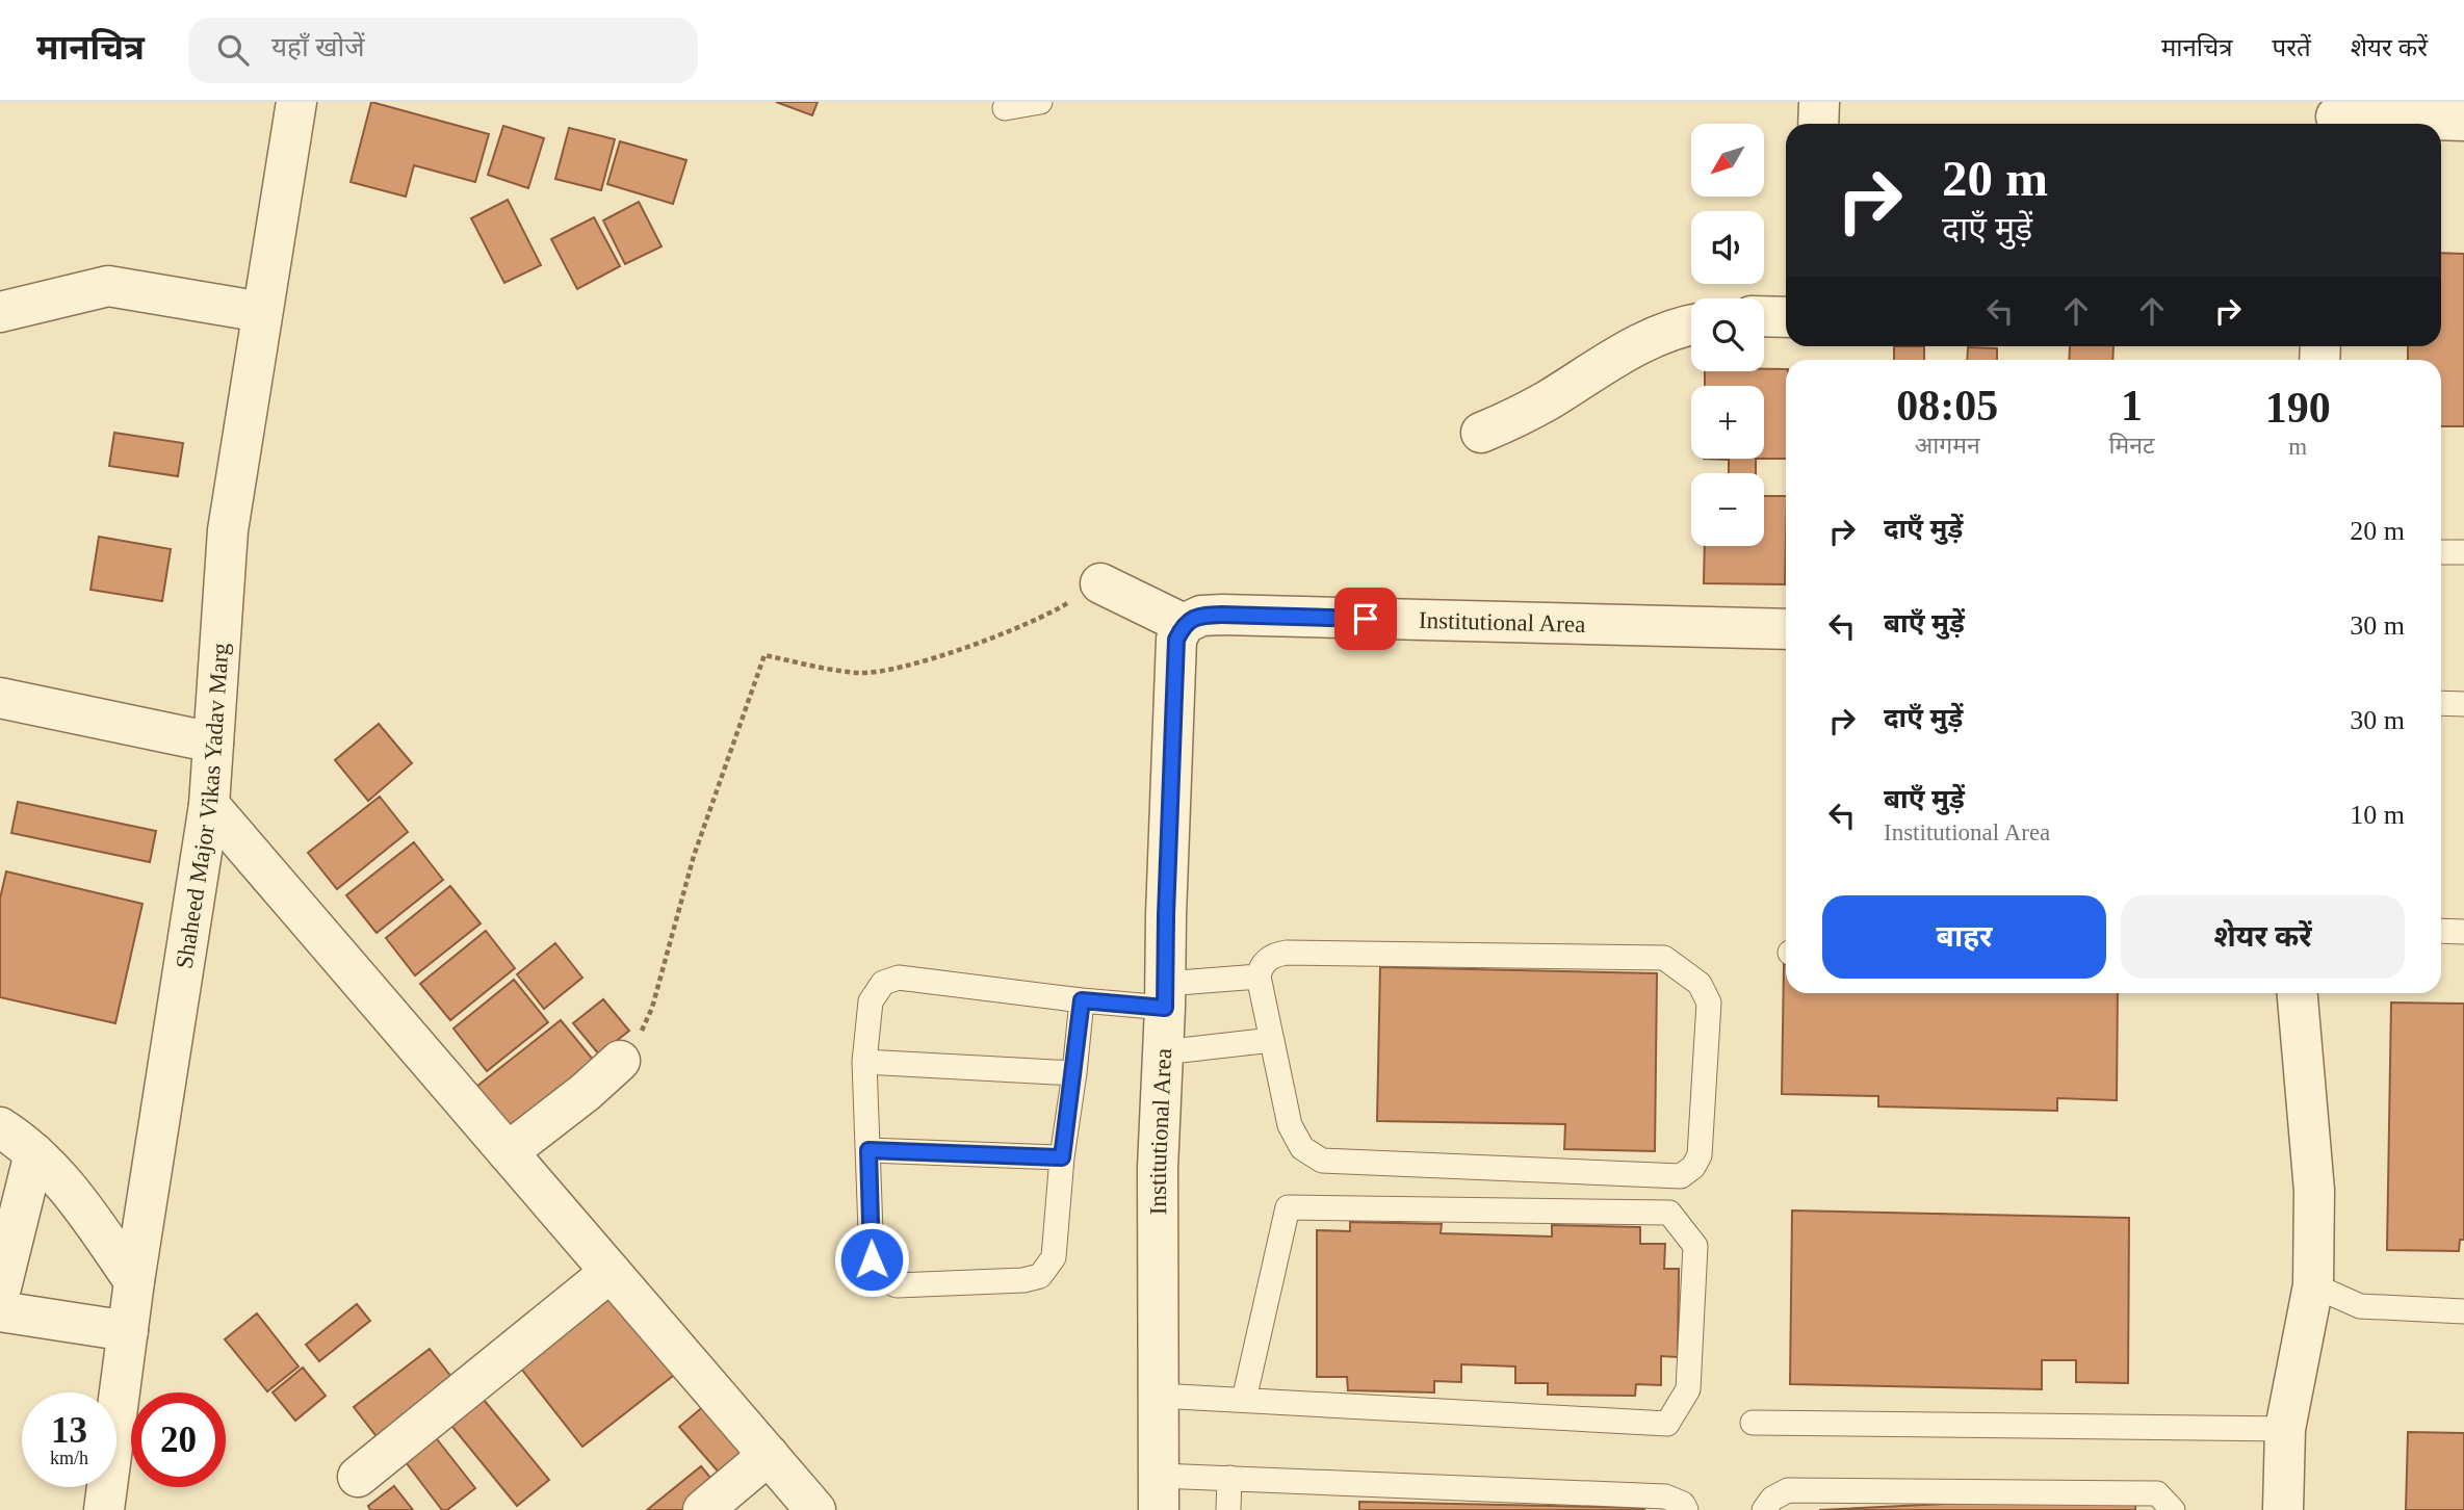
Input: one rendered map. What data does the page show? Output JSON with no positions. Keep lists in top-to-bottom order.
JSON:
{
  "streets": {
    "street": ["Institutional Area", "Shaheed Major Vikas Yadav Marg"]
  },
  "north": "bottom left",
  "page": {
    "header": "मानचित्र",
    "search": "यहाँ खोजें",
    "nav": ["मानचित्र", "परतें", "शेयर करें"],
    "map_buttons": ["+", "−"],
    "turn": ["20 m", "दाएँ मुड़ें"],
    "eta": [
      "08:05",
      "आगमन",
      "1",
      "मिनट",
      "190",
      "m"
    ],
    "list": [
      {
        "name": "दाएँ मुड़ें",
        "value": "20 m"
      },
      {
        "name": "बाएँ मुड़ें",
        "value": "30 m"
      },
      {
        "name": "दाएँ मुड़ें",
        "value": "30 m"
      },
      {
        "name": "बाएँ मुड़ें",
        "note": "Institutional Area",
        "value": "10 m"
      }
    ],
    "buttons": ["बाहर", "शेयर करें"],
    "speed": "13 km/h",
    "limit": "20"
  }
}
